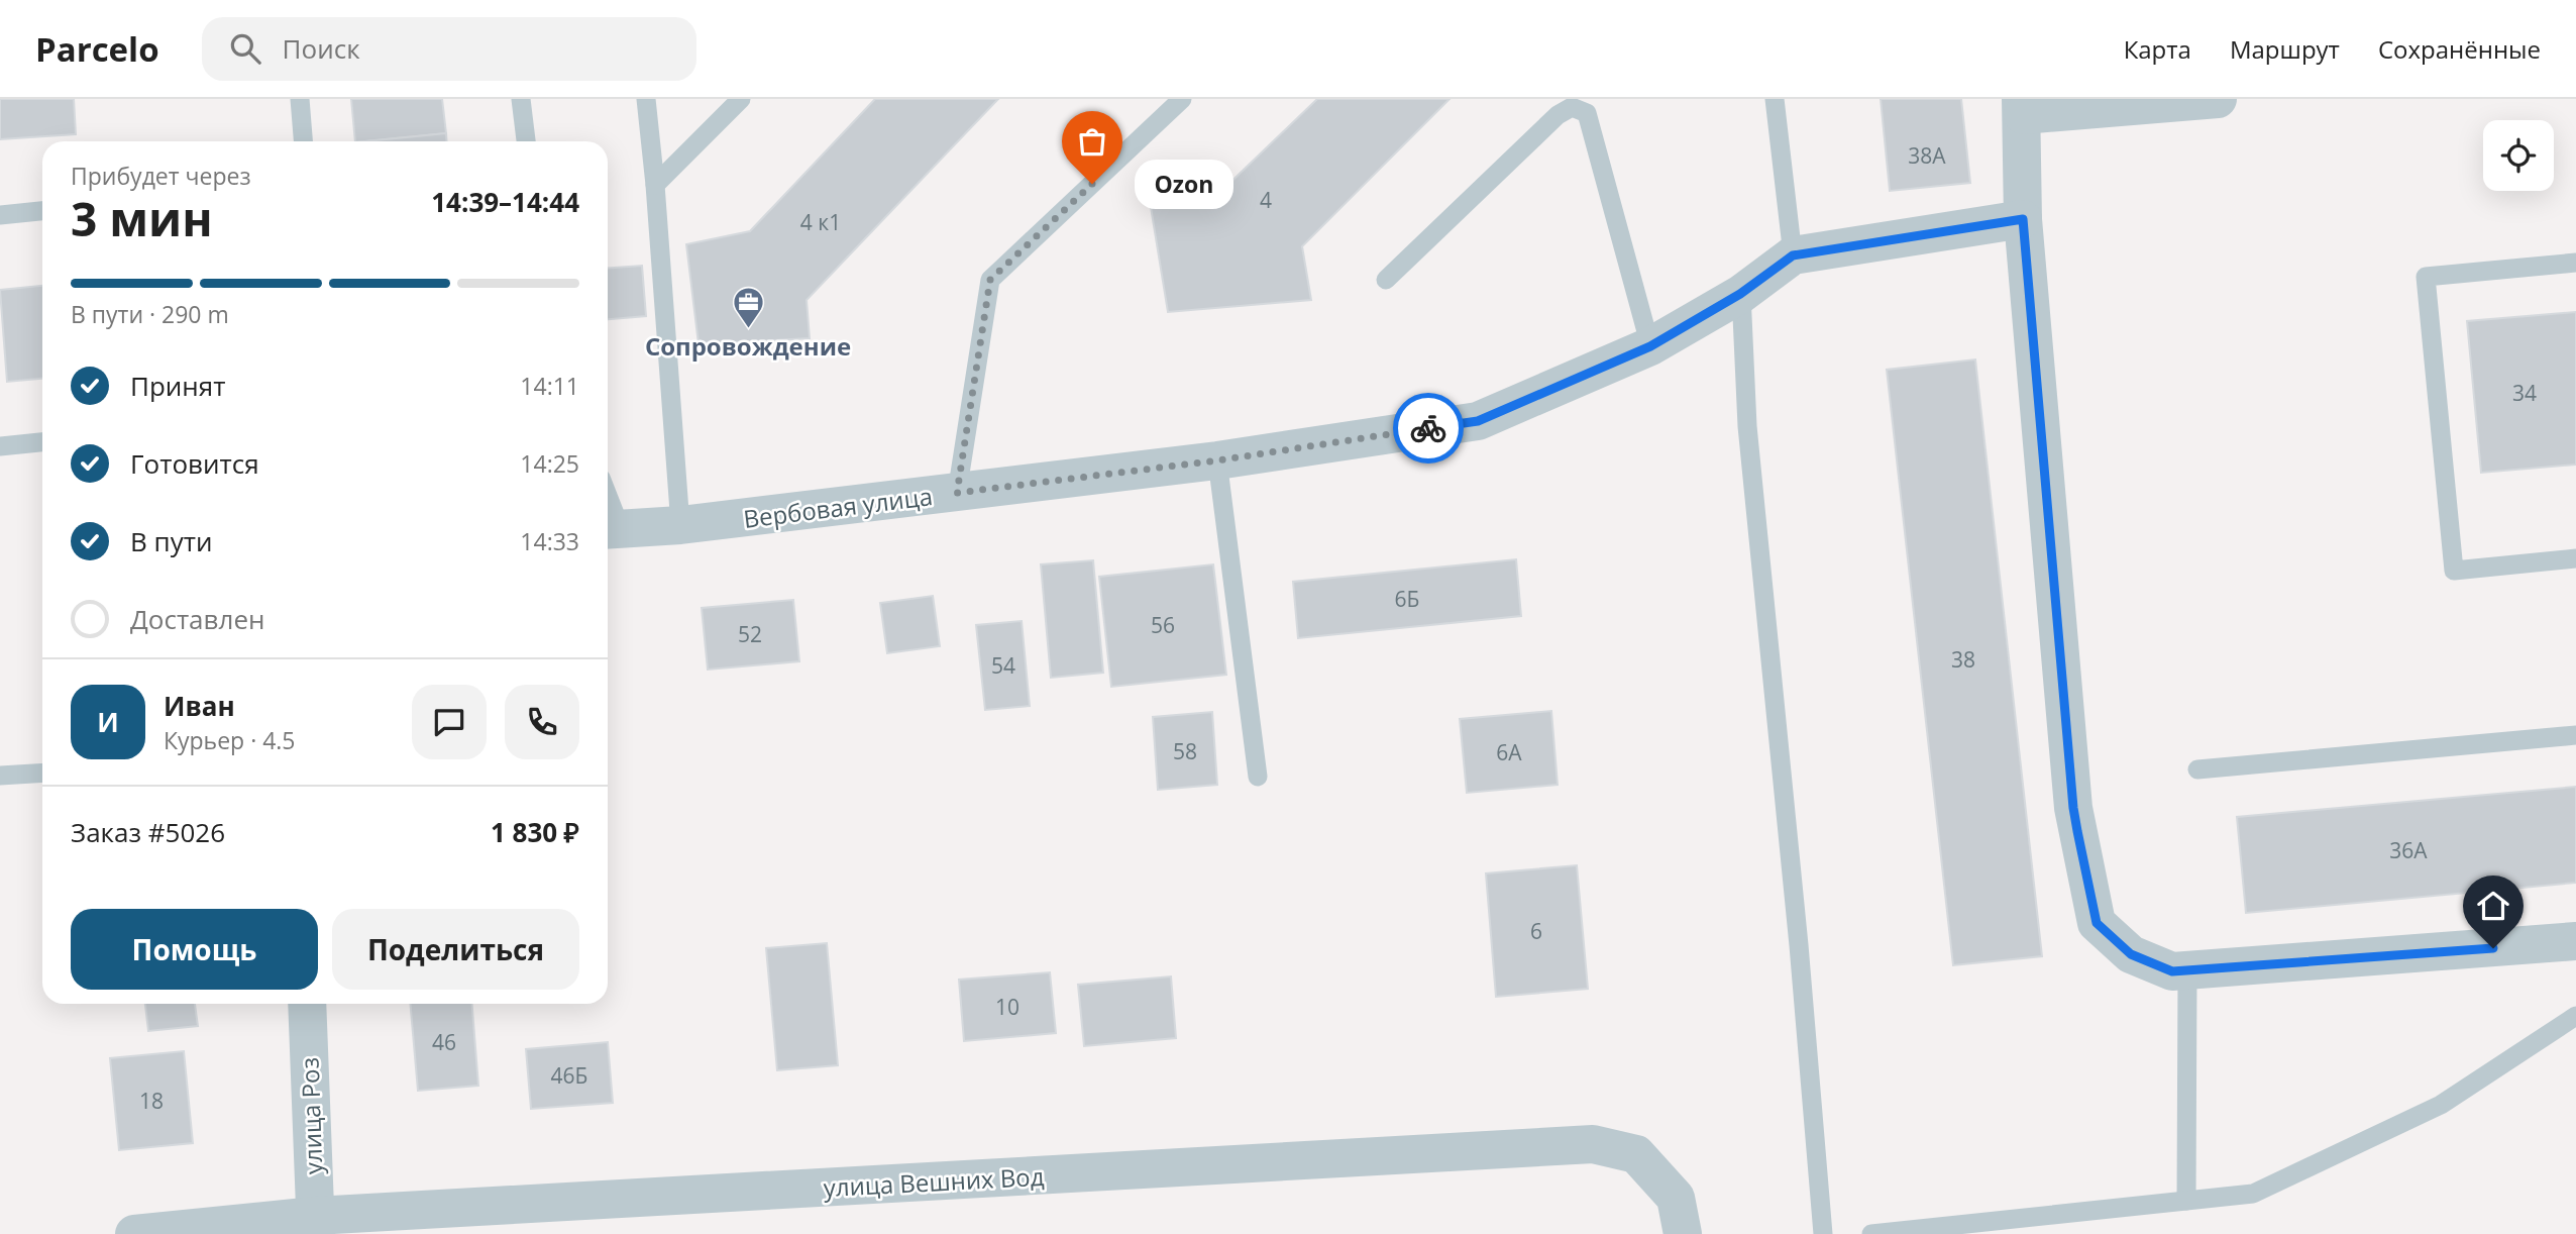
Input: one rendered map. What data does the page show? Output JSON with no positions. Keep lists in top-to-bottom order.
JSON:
{
  "streets": {
    "street": ["Вербовая улица", "улица Роз", "улица Вешних Вод"]
  },
  "crossings": [
    ["улица Роз", "улица Вешних Вод"]
  ],
  "places": {
    "other": ["Ozon"],
    "office": ["Сопровождение"]
  },
  "house_numbers": [
    "38А",
    "4",
    "4 к1",
    "34",
    "6Б",
    "56",
    "52",
    "38",
    "54",
    "58",
    "6А",
    "36А",
    "6",
    "10",
    "46",
    "46Б",
    "18"
  ],
  "page": {
    "header": "Parcelo",
    "search": "Поиск",
    "nav": ["Карта", "Маршрут", "Сохранённые"],
    "heading": ["3 мин", "Прибудет через", "14:39–14:44"],
    "panel": [
      "Иван",
      "Курьер · 4.5",
      "Заказ #5026",
      "1 830 ₽"
    ],
    "bubble": "Ozon",
    "bar": "В пути · 290 m",
    "list": [
      ["Принят", "14:11"],
      ["Готовится", "14:25"],
      ["В пути", "14:33"],
      "Доставлен"
    ],
    "round": "И",
    "buttons": ["Помощь", "Поделиться"]
  }
}
